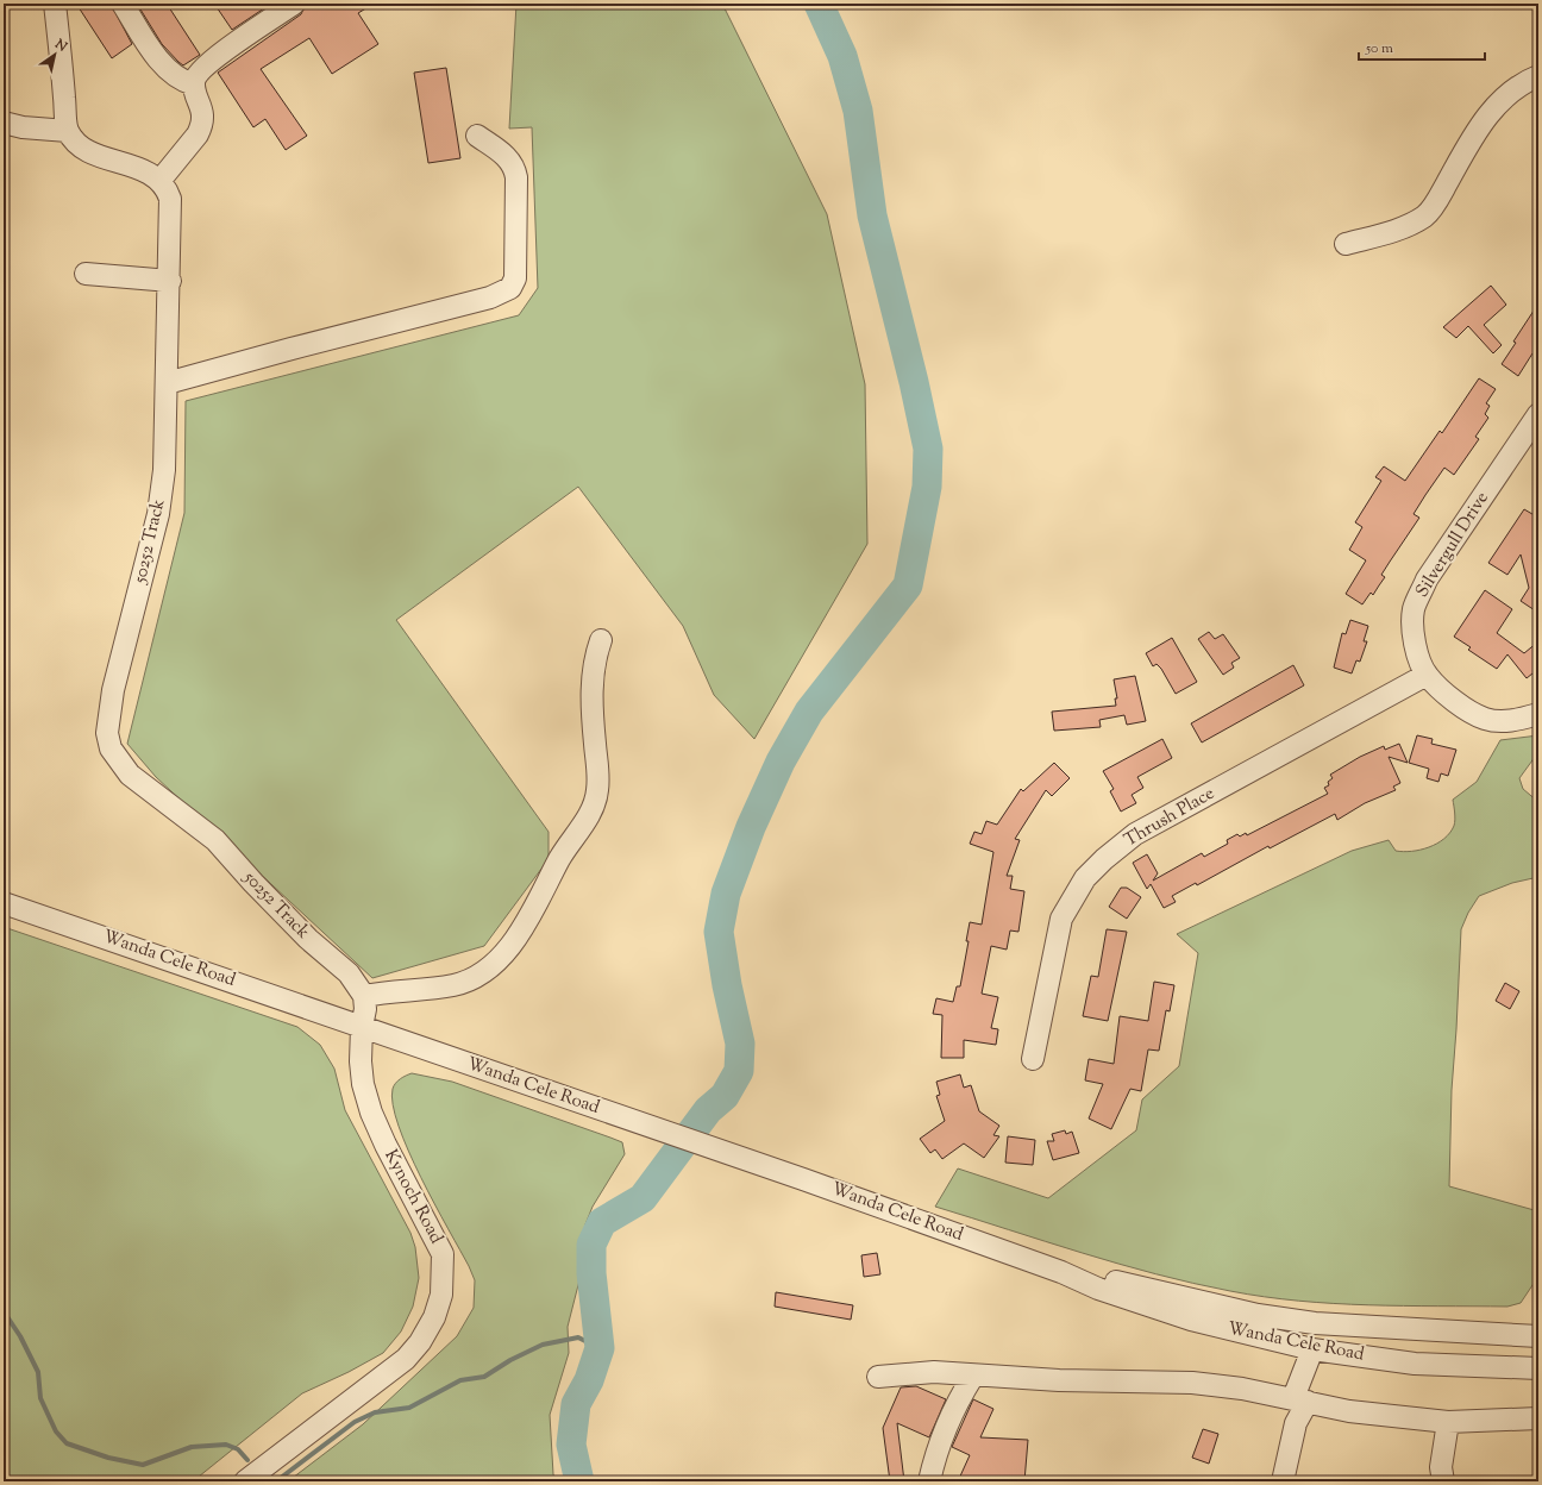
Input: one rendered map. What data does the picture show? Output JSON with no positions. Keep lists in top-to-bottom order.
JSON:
{
  "streets": {
    "street": [
      "50252 Track",
      "Silvergull Drive",
      "Thrush Place",
      "Wanda Cele Road",
      "Kynoch Road"
    ]
  },
  "crossings": [
    ["Silvergull Drive", "Thrush Place"],
    ["Wanda Cele Road", "Kynoch Road"]
  ],
  "scale_bar": "50 m",
  "north": "top right"
}
